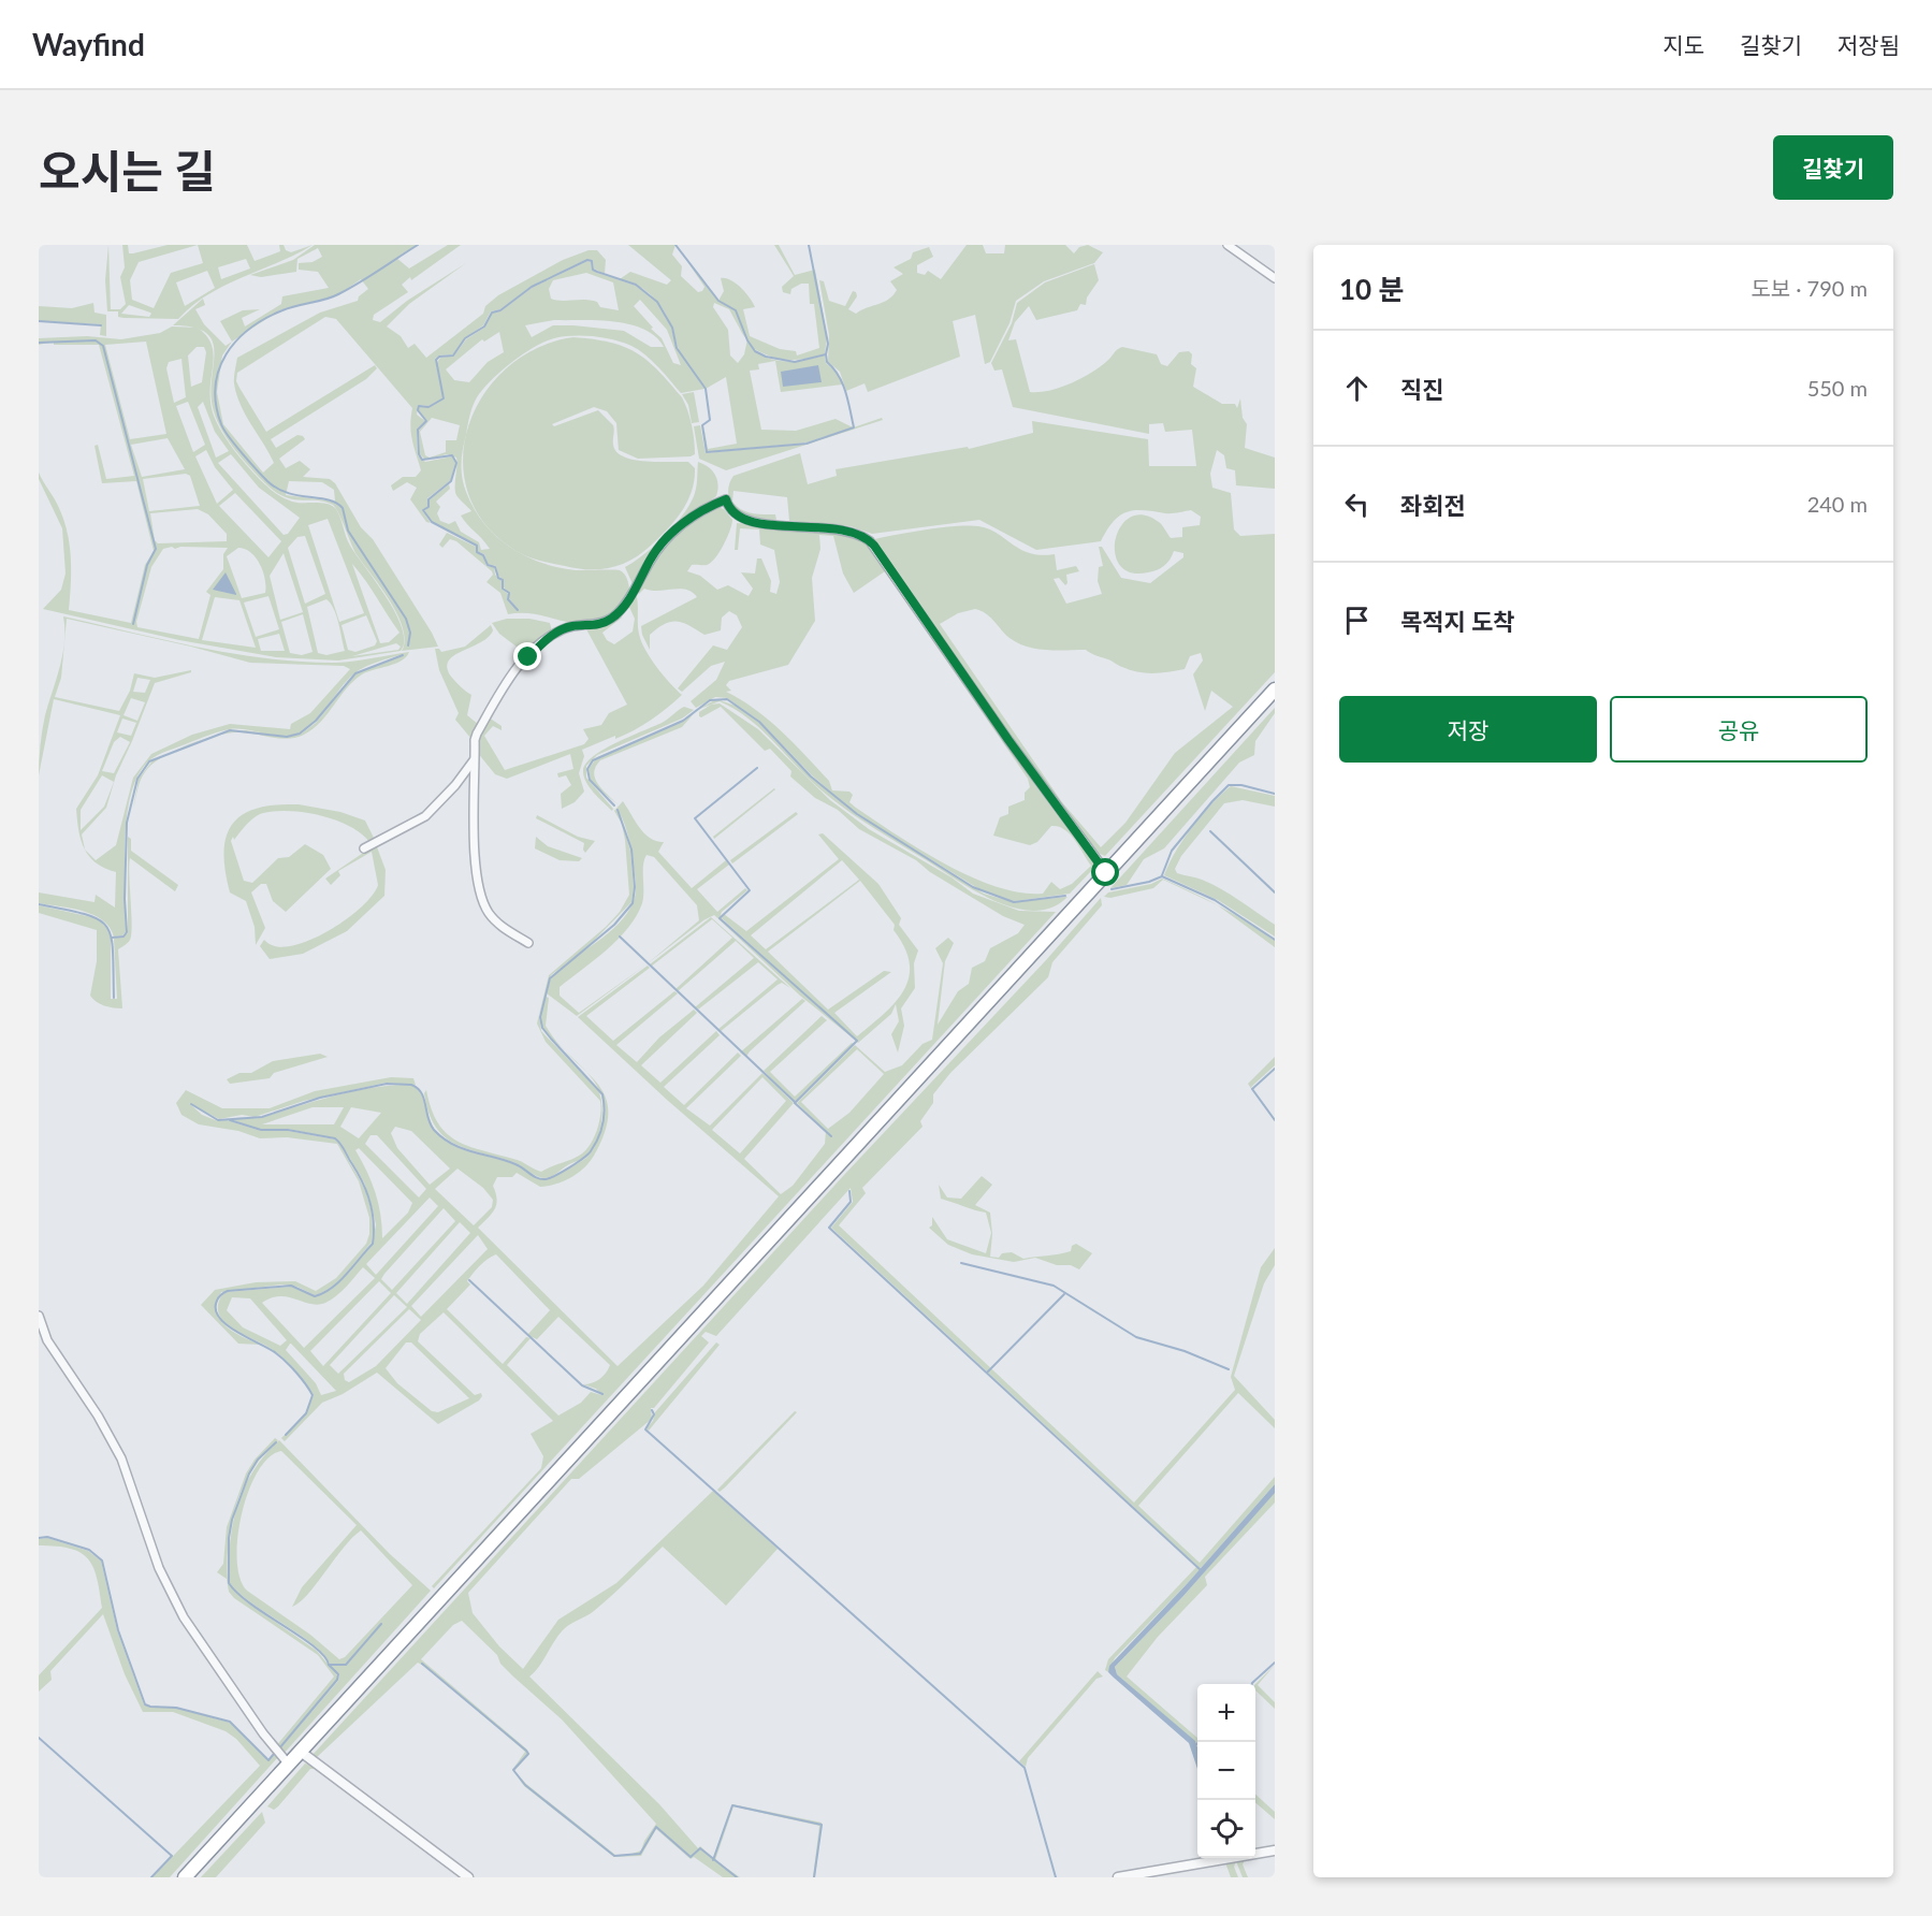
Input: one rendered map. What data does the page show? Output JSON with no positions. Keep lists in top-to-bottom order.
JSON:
{
  "page": {
    "header": "Wayfind",
    "nav": ["지도", "길찾기", "저장됨"],
    "title": "오시는 길",
    "buttons": [
      "길찾기",
      ["저장", "공유"]
    ],
    "heading": ["10 분", "도보 · 790 m"],
    "list": [
      ["직진", "550 m"],
      ["좌회전", "240 m"],
      "목적지 도착"
    ],
    "map_buttons": ["+", "−"]
  }
}
